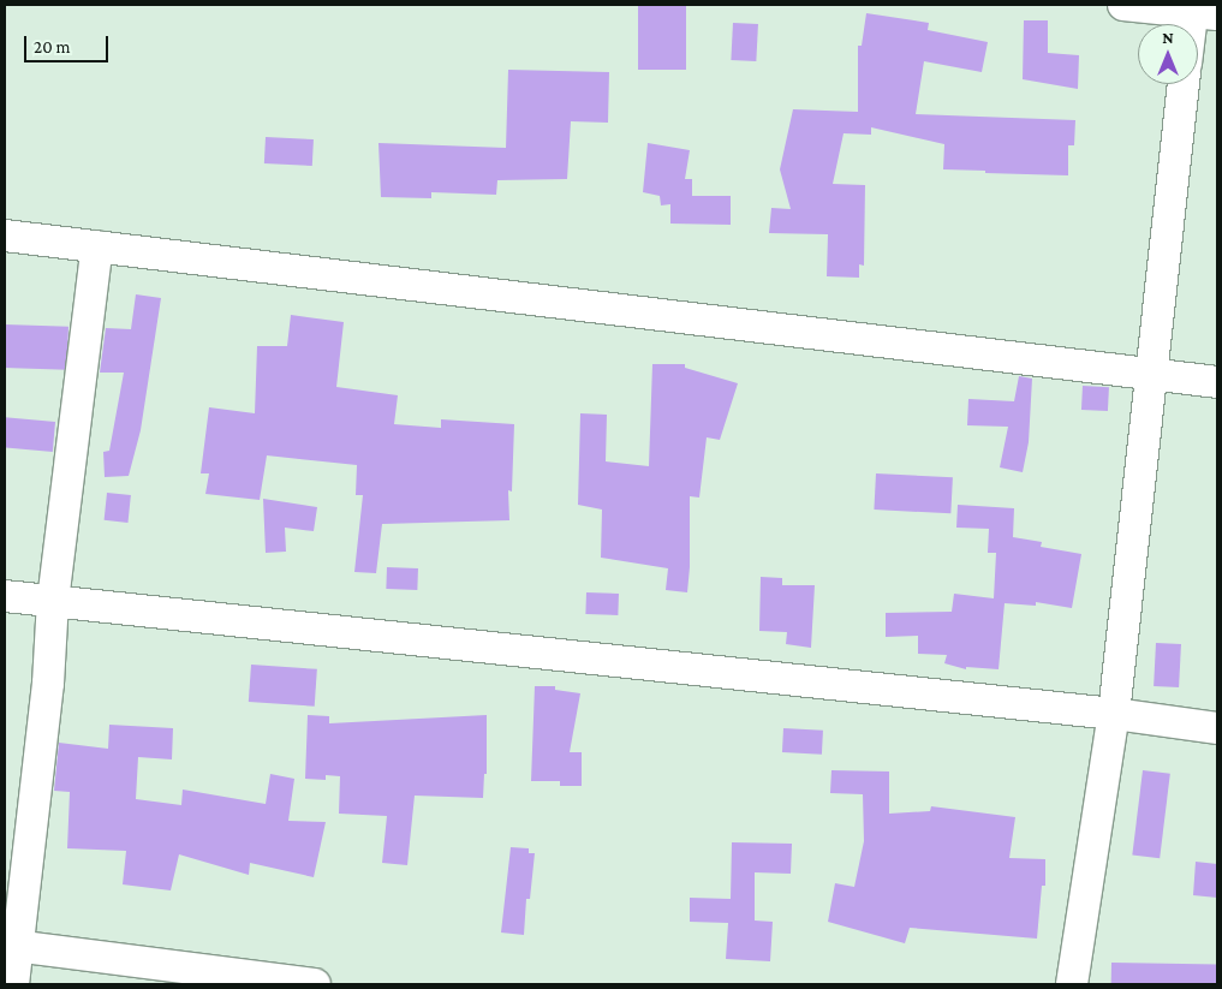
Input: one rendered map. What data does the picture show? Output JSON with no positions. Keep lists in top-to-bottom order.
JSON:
{
  "scale_bar": "20 m",
  "north": "top"
}
